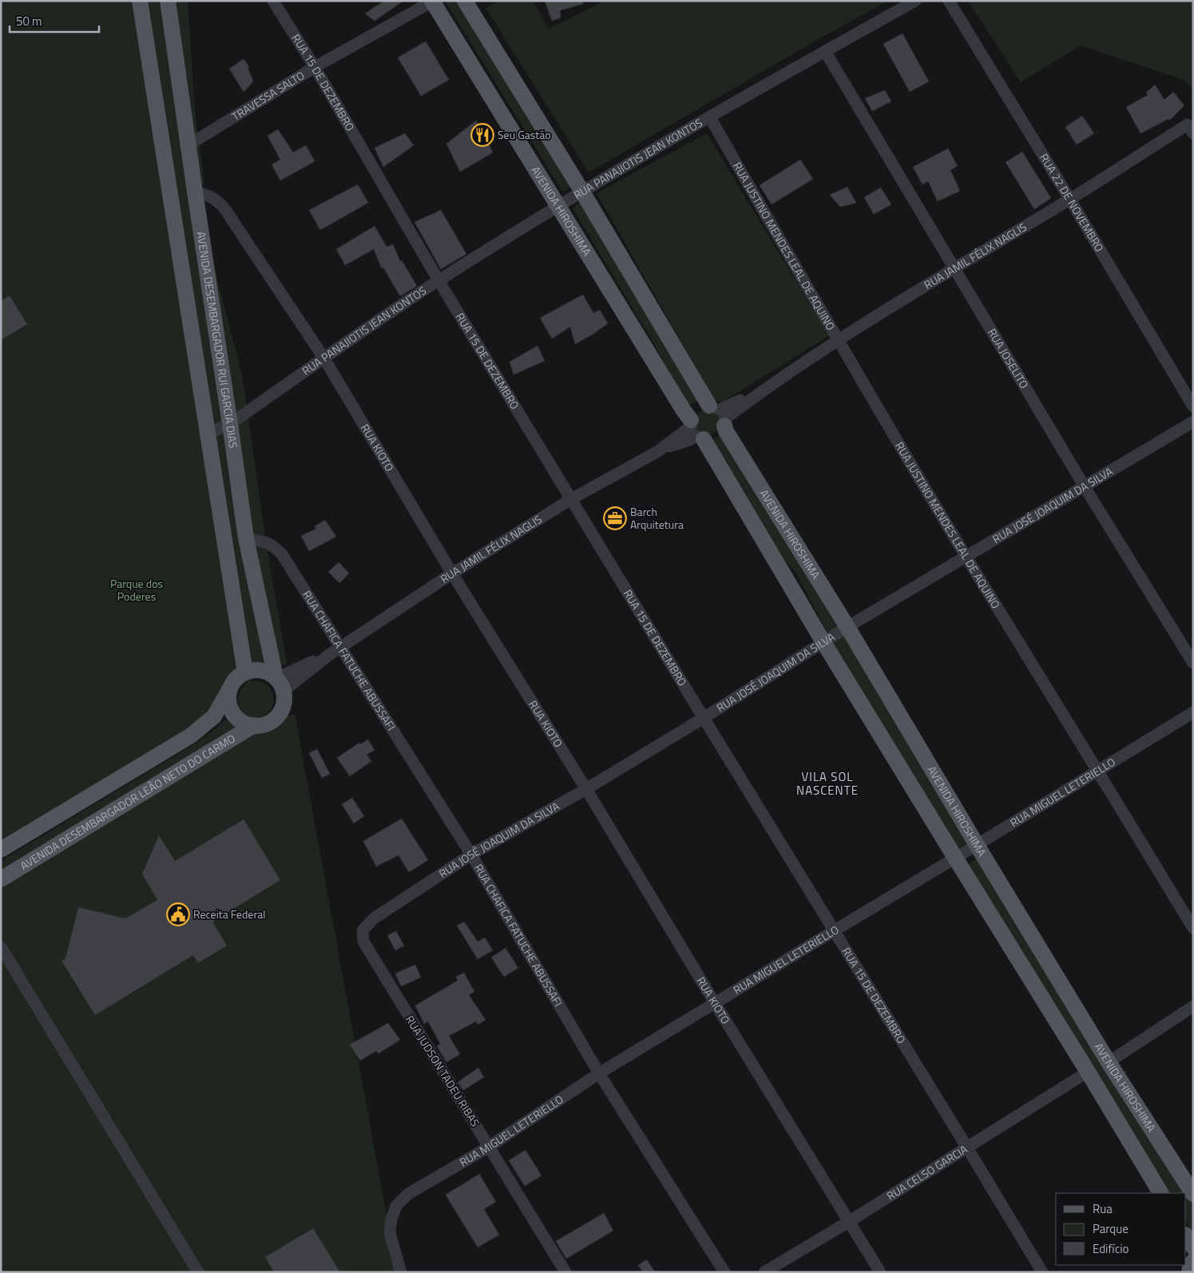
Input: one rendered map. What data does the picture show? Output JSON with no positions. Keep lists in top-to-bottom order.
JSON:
{
  "streets": {
    "main road": ["AVENIDA HIROSHIMA", "AVENIDA DESEMBARGADOR RUI GARCIA DIAS", "AVENIDA DESEMBARGADOR LEÃO NETO DO CARMO"],
    "street": [
      "RUA 15 DE DEZEMBRO",
      "TRAVESSA SALTO",
      "RUA PANAJIOTIS JEAN KONTOS",
      "RUA 22 DE NOVEMBRO",
      "RUA JUSTINO MENDES LEAL DE AQUINO",
      "RUA JAMIL FÉLIX NAGLIS",
      "RUA JOSELITO",
      "RUA KIOTO",
      "RUA JOSÉ JOAQUIM DA SILVA",
      "RUA CHAFICA FATUCHE ABUSSAFI",
      "RUA MIGUEL LETERIELLO",
      "RUA JUDSON TADEU RIBAS",
      "RUA CELSO GARCIA"
    ]
  },
  "crossings": [
    ["RUA 15 DE DEZEMBRO", "TRAVESSA SALTO"],
    ["RUA 15 DE DEZEMBRO", "RUA PANAJIOTIS JEAN KONTOS"],
    ["RUA 15 DE DEZEMBRO", "RUA JAMIL FÉLIX NAGLIS"],
    ["RUA 15 DE DEZEMBRO", "RUA JOSÉ JOAQUIM DA SILVA"],
    ["RUA 15 DE DEZEMBRO", "RUA MIGUEL LETERIELLO"],
    ["RUA 15 DE DEZEMBRO", "RUA CELSO GARCIA"],
    ["TRAVESSA SALTO", "AVENIDA HIROSHIMA"],
    ["TRAVESSA SALTO", "AVENIDA DESEMBARGADOR RUI GARCIA DIAS"],
    ["RUA PANAJIOTIS JEAN KONTOS", "AVENIDA HIROSHIMA"],
    ["RUA PANAJIOTIS JEAN KONTOS", "RUA JUSTINO MENDES LEAL DE AQUINO"],
    ["RUA PANAJIOTIS JEAN KONTOS", "AVENIDA DESEMBARGADOR RUI GARCIA DIAS"],
    ["RUA PANAJIOTIS JEAN KONTOS", "RUA JOSELITO"],
    ["RUA PANAJIOTIS JEAN KONTOS", "RUA KIOTO"],
    ["RUA 22 DE NOVEMBRO", "RUA JAMIL FÉLIX NAGLIS"],
    ["AVENIDA HIROSHIMA", "RUA JAMIL FÉLIX NAGLIS"],
    ["AVENIDA HIROSHIMA", "RUA JOSÉ JOAQUIM DA SILVA"],
    ["AVENIDA HIROSHIMA", "RUA MIGUEL LETERIELLO"],
    ["AVENIDA HIROSHIMA", "RUA CELSO GARCIA"],
    ["RUA JUSTINO MENDES LEAL DE AQUINO", "RUA JAMIL FÉLIX NAGLIS"],
    ["RUA JUSTINO MENDES LEAL DE AQUINO", "RUA JOSÉ JOAQUIM DA SILVA"],
    ["RUA JUSTINO MENDES LEAL DE AQUINO", "RUA MIGUEL LETERIELLO"],
    ["RUA JAMIL FÉLIX NAGLIS", "AVENIDA DESEMBARGADOR RUI GARCIA DIAS"],
    ["RUA JAMIL FÉLIX NAGLIS", "RUA JOSELITO"],
    ["RUA JAMIL FÉLIX NAGLIS", "RUA KIOTO"],
    ["RUA JAMIL FÉLIX NAGLIS", "RUA CHAFICA FATUCHE ABUSSAFI"],
    ["RUA JAMIL FÉLIX NAGLIS", "AVENIDA DESEMBARGADOR LEÃO NETO DO CARMO"],
    ["AVENIDA DESEMBARGADOR RUI GARCIA DIAS", "RUA KIOTO"],
    ["AVENIDA DESEMBARGADOR RUI GARCIA DIAS", "RUA CHAFICA FATUCHE ABUSSAFI"],
    ["AVENIDA DESEMBARGADOR RUI GARCIA DIAS", "AVENIDA DESEMBARGADOR LEÃO NETO DO CARMO"],
    ["RUA JOSELITO", "RUA JOSÉ JOAQUIM DA SILVA"],
    ["RUA KIOTO", "RUA JOSÉ JOAQUIM DA SILVA"],
    ["RUA KIOTO", "RUA MIGUEL LETERIELLO"],
    ["RUA KIOTO", "RUA CELSO GARCIA"],
    ["RUA JOSÉ JOAQUIM DA SILVA", "RUA CHAFICA FATUCHE ABUSSAFI"],
    ["RUA JOSÉ JOAQUIM DA SILVA", "RUA JUDSON TADEU RIBAS"],
    ["RUA CHAFICA FATUCHE ABUSSAFI", "RUA MIGUEL LETERIELLO"],
    ["RUA MIGUEL LETERIELLO", "RUA JUDSON TADEU RIBAS"]
  ],
  "districts": ["VILA SOL NASCENTE"],
  "parks": ["Parque dos Poderes"],
  "places": {
    "restaurant": ["Seu Gastão"],
    "office": ["Barch Arquitetura"],
    "public building": ["Receita Federal"]
  },
  "legend": ["Rua", "Parque", "Edifício"],
  "scale_bar": "50 m"
}
